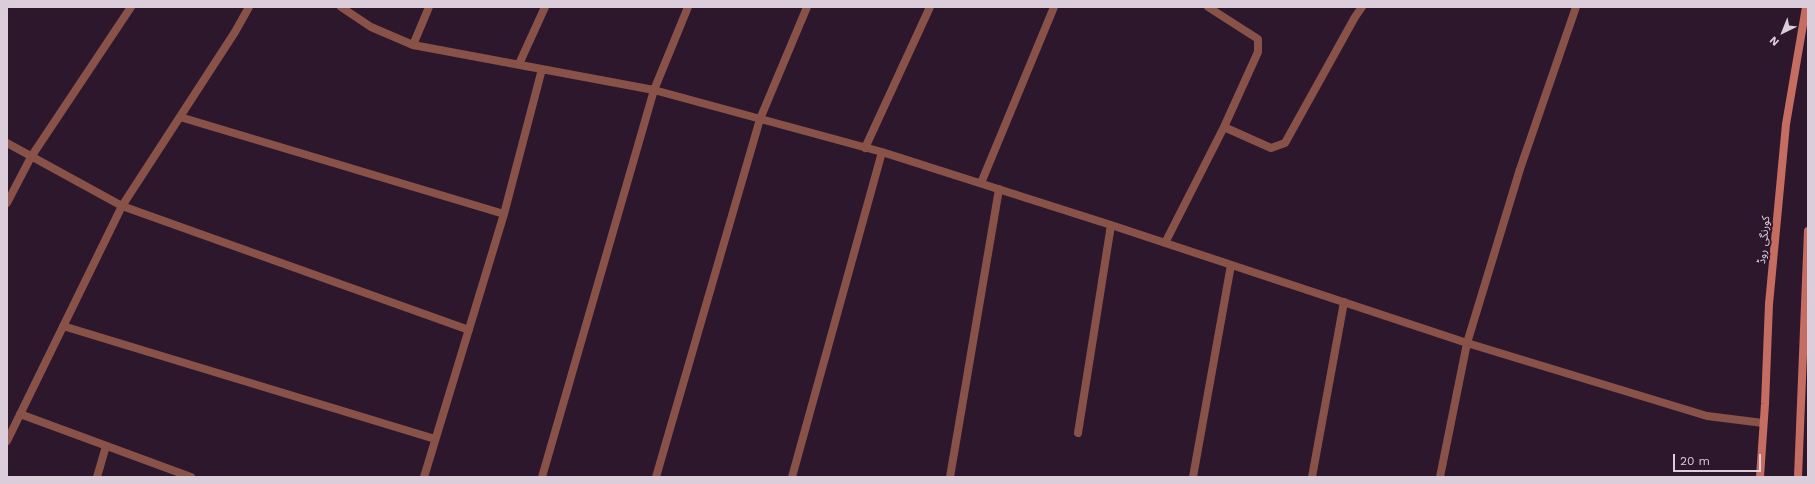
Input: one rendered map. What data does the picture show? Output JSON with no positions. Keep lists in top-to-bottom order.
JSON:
{
  "streets": {
    "main road": ["کورنگی روڈ"]
  },
  "scale_bar": "20 m",
  "north": "bottom left"
}
